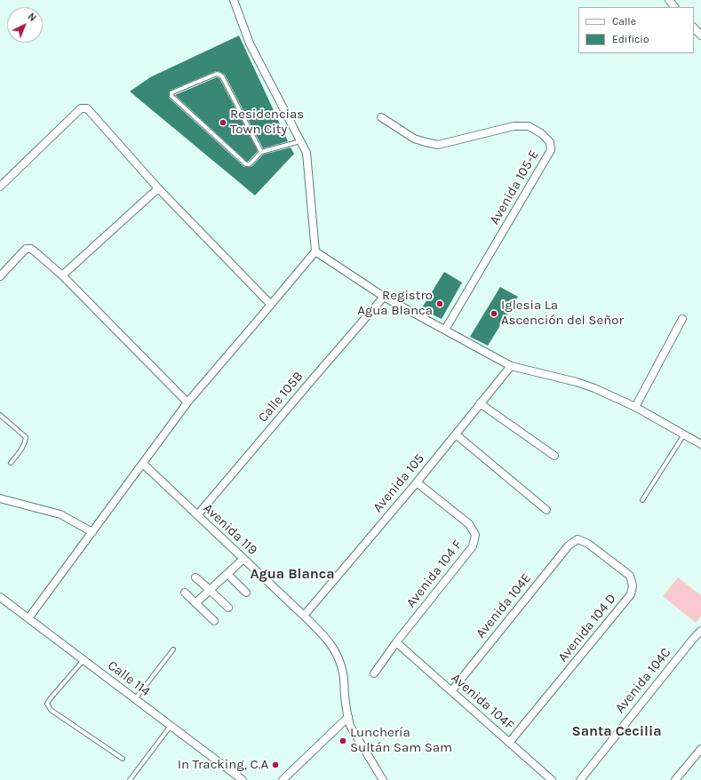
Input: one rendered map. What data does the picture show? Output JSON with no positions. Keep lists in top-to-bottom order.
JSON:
{
  "streets": {
    "street": [
      "Avenida 105-E",
      "Calle 105B",
      "Avenida 105",
      "Avenida 119",
      "Avenida 104 F",
      "Avenida 104E",
      "Avenida 104 D",
      "Calle 114",
      "Avenida 104C",
      "Avenida 104F"
    ]
  },
  "crossings": [
    ["Calle 105B", "Avenida 119"],
    ["Avenida 105", "Avenida 119"],
    ["Avenida 105", "Avenida 104 F"],
    ["Avenida 104 F", "Avenida 104F"],
    ["Avenida 104E", "Avenida 104 D"],
    ["Avenida 104E", "Avenida 104F"],
    ["Avenida 104 D", "Avenida 104F"]
  ],
  "districts": ["Agua Blanca", "Santa Cecilia"],
  "places": [
    "Residencias Town City",
    "Registro Agua Blanca",
    "Iglesia La Ascención del Señor",
    "Lunchería Sultán Sam Sam",
    "In Tracking, C.A"
  ],
  "legend": ["Calle", "Edificio"],
  "north": "top right"
}
